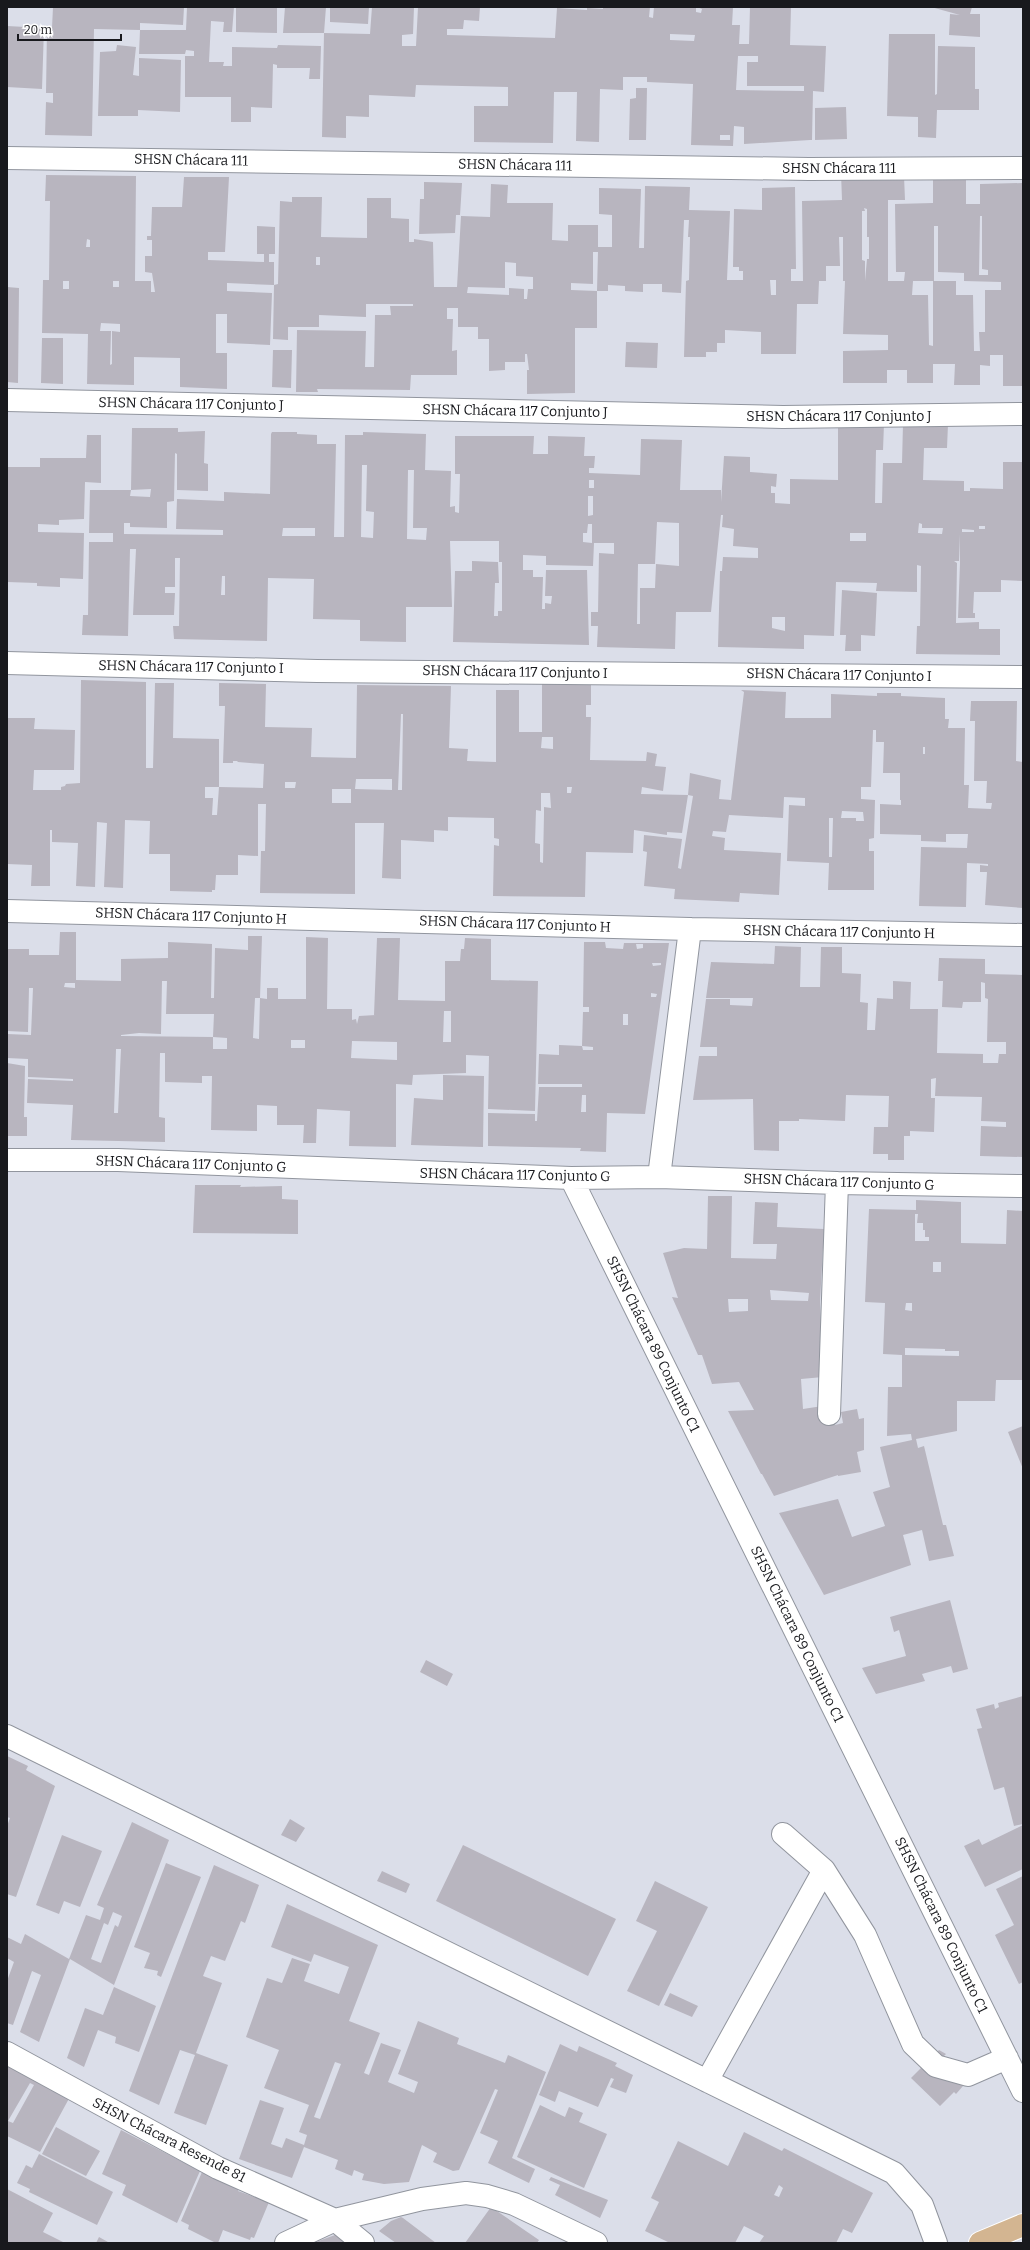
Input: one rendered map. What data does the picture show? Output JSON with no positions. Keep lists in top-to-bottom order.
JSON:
{
  "streets": {
    "street": [
      "SHSN Chácara 111",
      "SHSN Chácara 117 Conjunto J",
      "SHSN Chácara 117 Conjunto I",
      "SHSN Chácara 117 Conjunto H",
      "SHSN Chácara 117 Conjunto G",
      "SHSN Chácara 89 Conjunto C1",
      "SHSN Chácara Resende 81"
    ]
  },
  "crossings": [
    ["SHSN Chácara 117 Conjunto G", "SHSN Chácara 89 Conjunto C1"]
  ],
  "scale_bar": "20 m"
}
